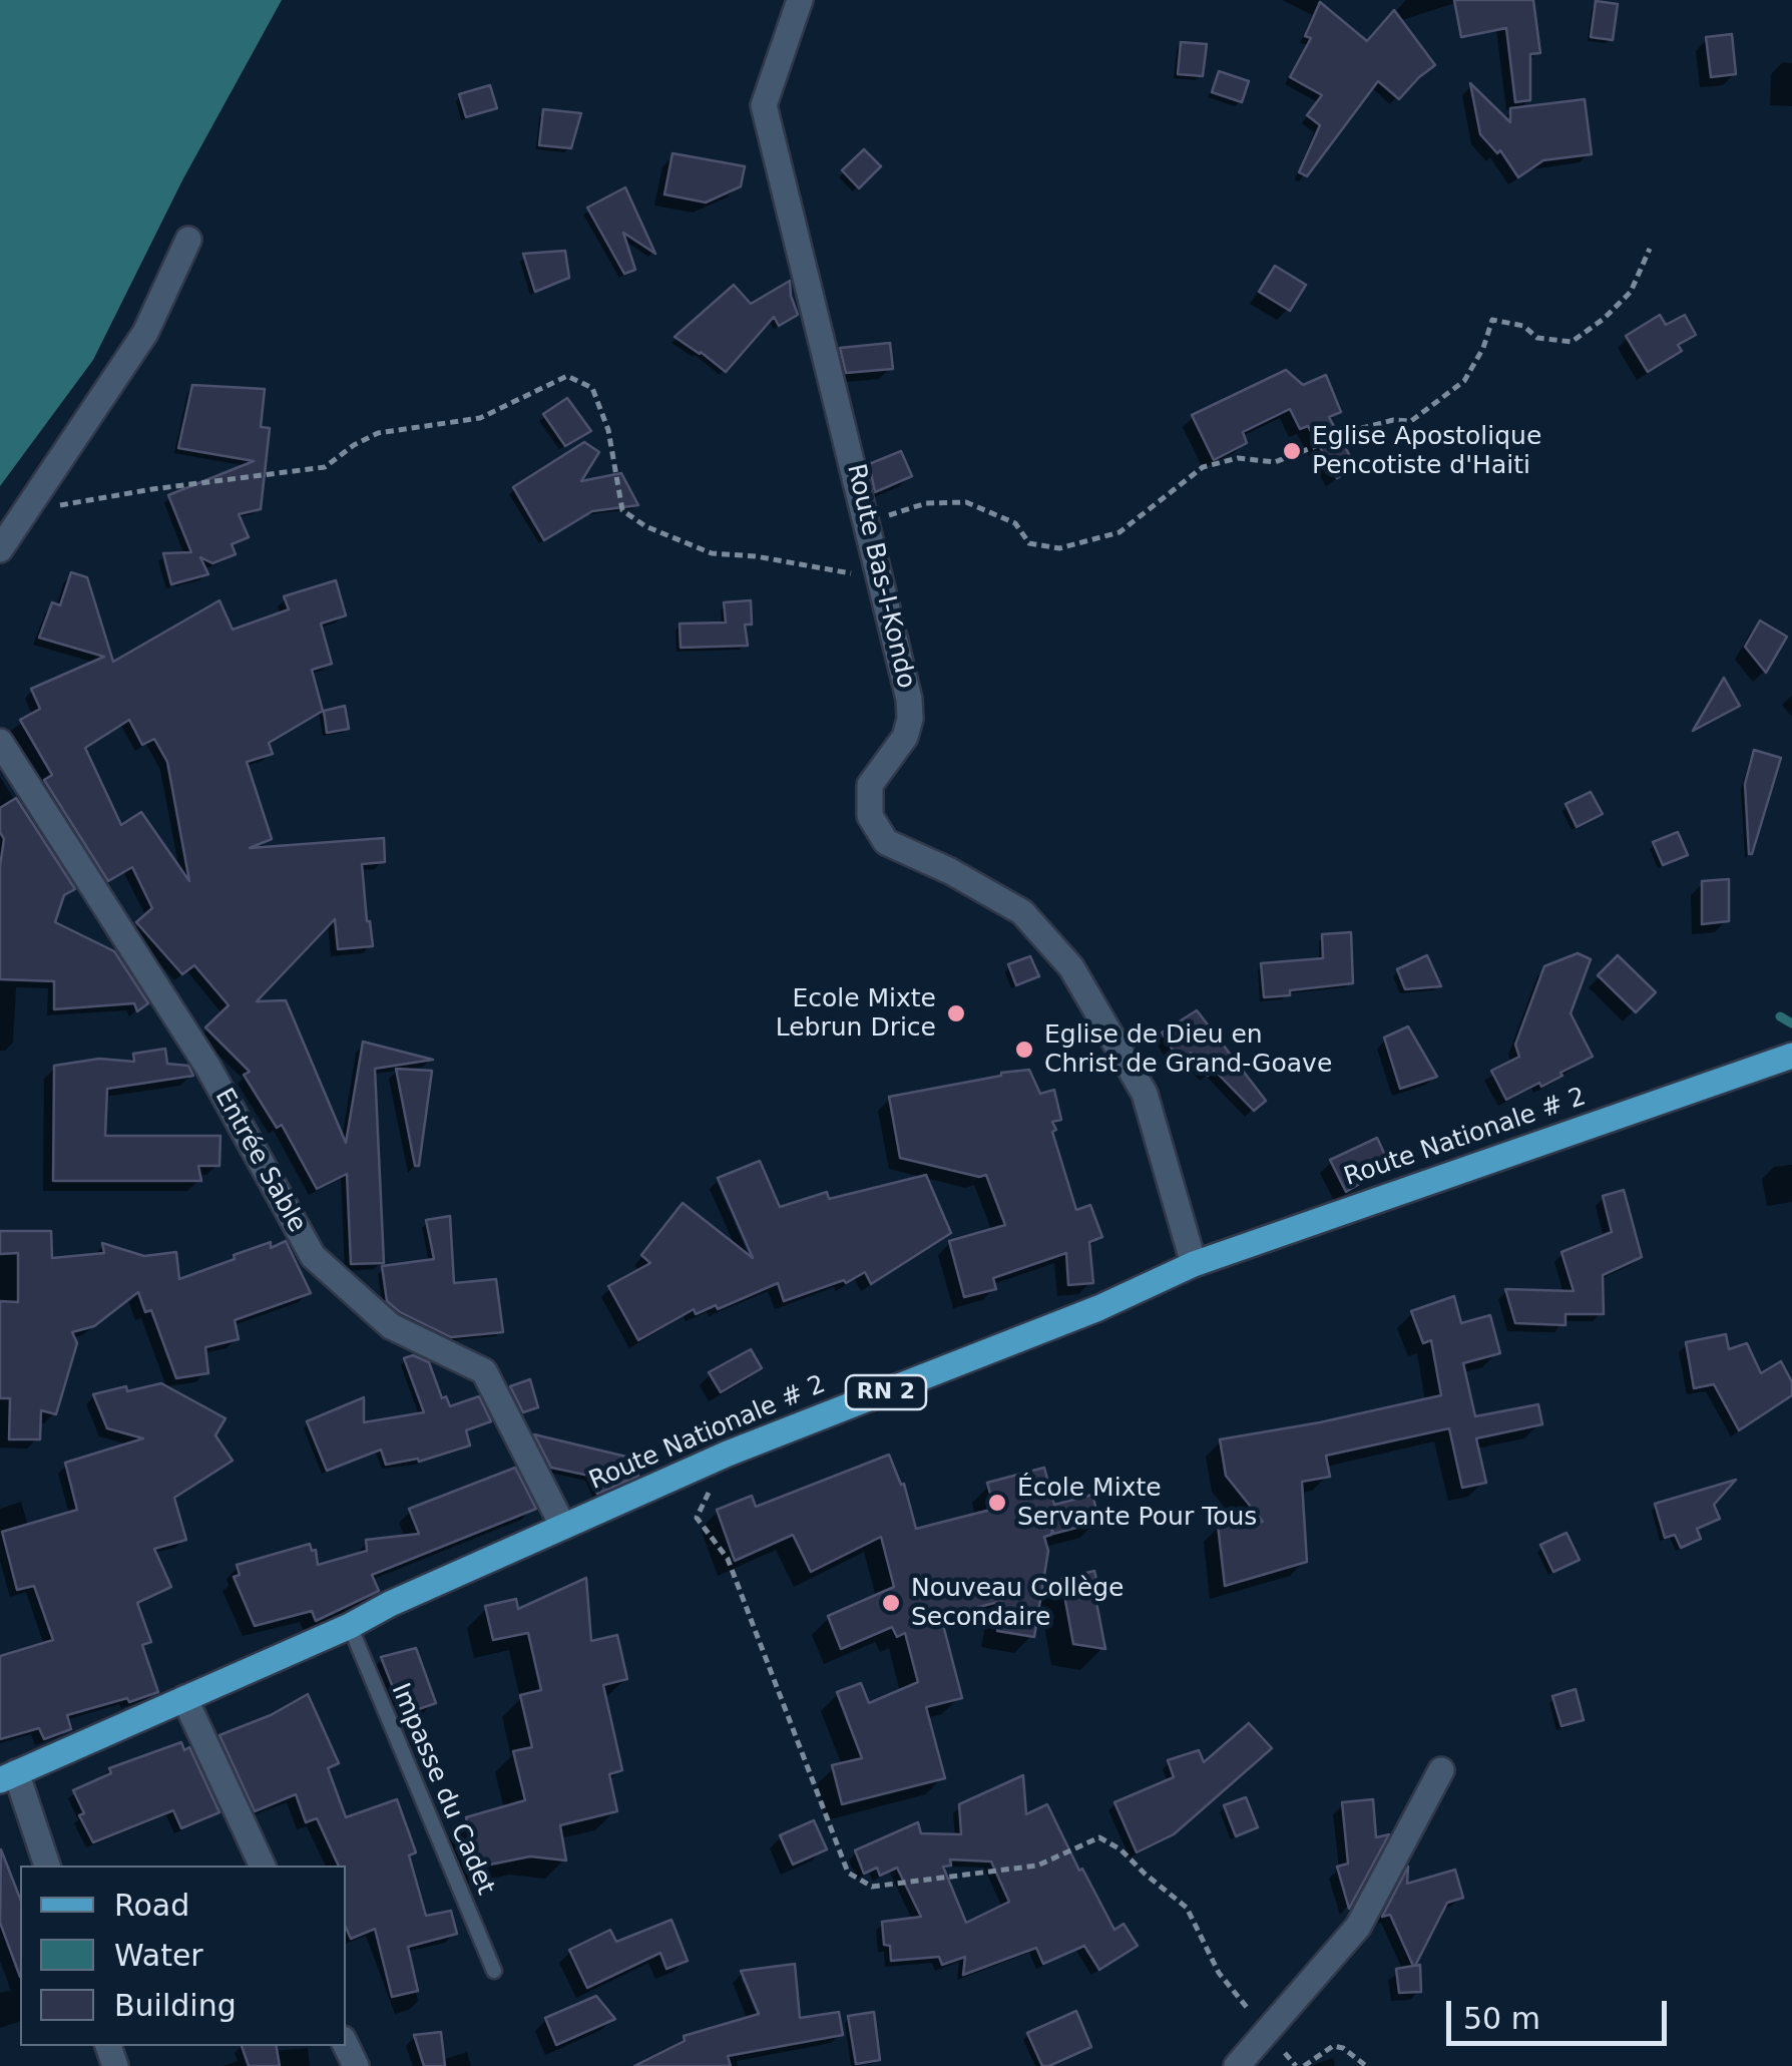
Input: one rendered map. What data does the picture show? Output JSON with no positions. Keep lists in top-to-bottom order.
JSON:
{
  "streets": {
    "main road": ["Route Nationale # 2", "RN 2"],
    "street": ["Route Bas-I-Kondo", "Entrée Sable"],
    "lane": ["Impasse du Cadet"]
  },
  "crossings": [
    ["Route Bas-I-Kondo", "Route Nationale # 2"],
    ["Route Nationale # 2", "Entrée Sable"],
    ["Route Nationale # 2", "Impasse du Cadet"]
  ],
  "places": [
    "Eglise Apostolique Pencotiste d'Haiti",
    "Ecole Mixte Lebrun Drice",
    "Eglise de Dieu en Christ de Grand-Goave",
    "École Mixte Servante Pour Tous",
    "Nouveau Collège Secondaire"
  ],
  "legend": ["Road", "Water", "Building"],
  "scale_bar": "50 m"
}
